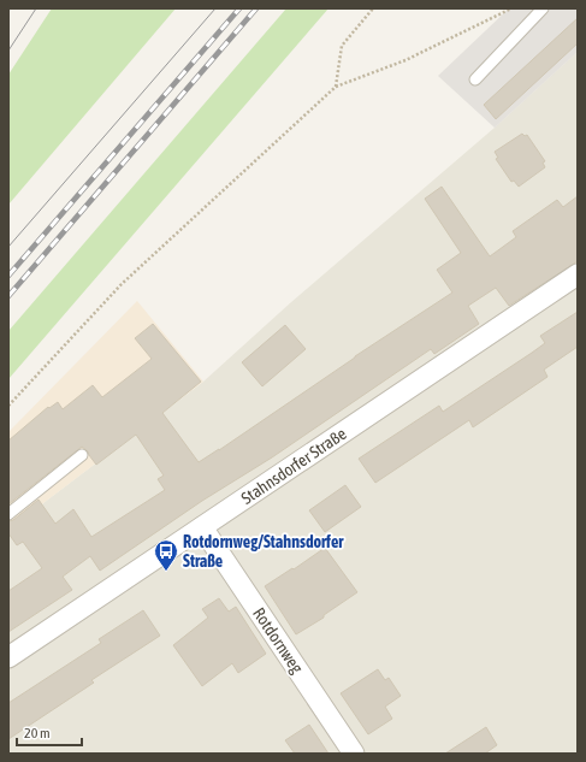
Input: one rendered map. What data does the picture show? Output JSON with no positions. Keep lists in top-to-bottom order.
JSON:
{
  "streets": {
    "street": ["Stahnsdorfer Straße", "Rotdornweg"]
  },
  "crossings": [
    ["Stahnsdorfer Straße", "Rotdornweg"]
  ],
  "places": {
    "bus stop": ["Rotdornweg/Stahnsdorfer Straße"]
  },
  "scale_bar": "20 m"
}
